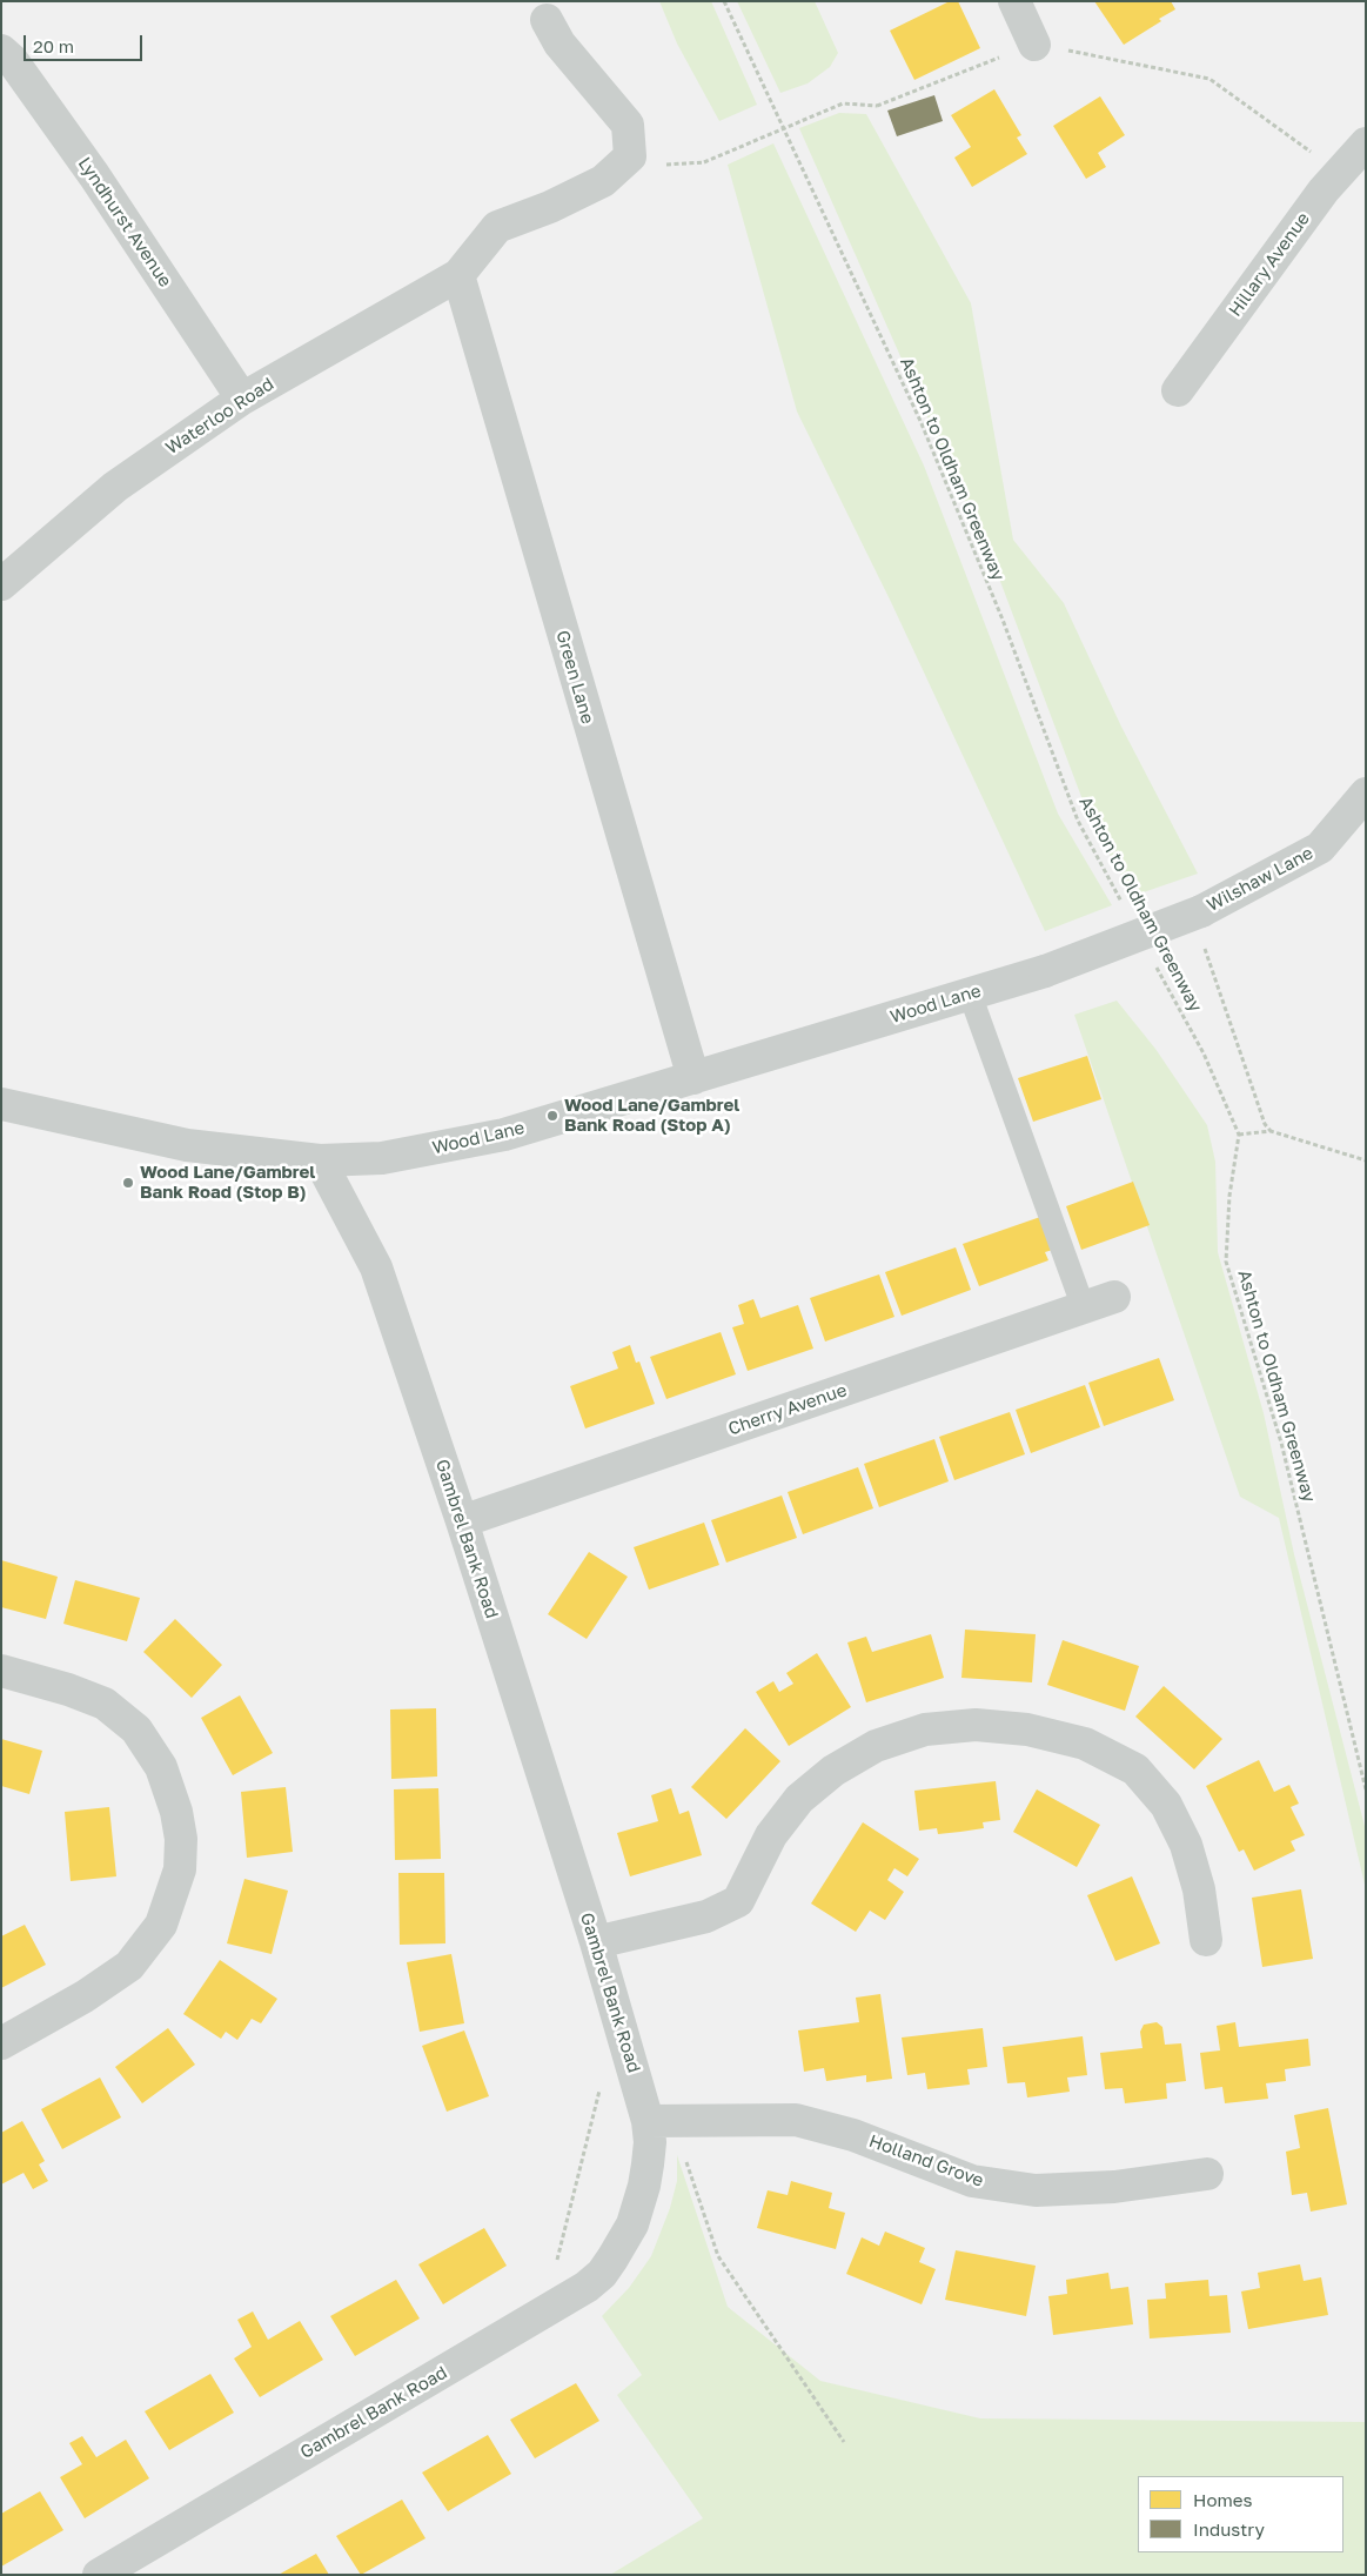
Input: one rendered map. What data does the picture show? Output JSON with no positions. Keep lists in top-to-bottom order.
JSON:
{
  "streets": {
    "street": [
      "Lyndhurst Avenue",
      "Hillary Avenue",
      "Waterloo Road",
      "Green Lane",
      "Wilshaw Lane",
      "Wood Lane",
      "Cherry Avenue",
      "Gambrel Bank Road",
      "Holland Grove"
    ],
    "path": ["Ashton to Oldham Greenway"]
  },
  "crossings": [
    ["Lyndhurst Avenue", "Waterloo Road"],
    ["Waterloo Road", "Green Lane"],
    ["Green Lane", "Wood Lane"],
    ["Wilshaw Lane", "Wood Lane"],
    ["Wood Lane", "Gambrel Bank Road"],
    ["Cherry Avenue", "Gambrel Bank Road"],
    ["Gambrel Bank Road", "Holland Grove"]
  ],
  "places": ["Wood Lane/Gambrel Bank Road (Stop A)", "Wood Lane/Gambrel Bank Road (Stop B)"],
  "legend": ["Homes", "Industry"],
  "scale_bar": "20 m"
}
